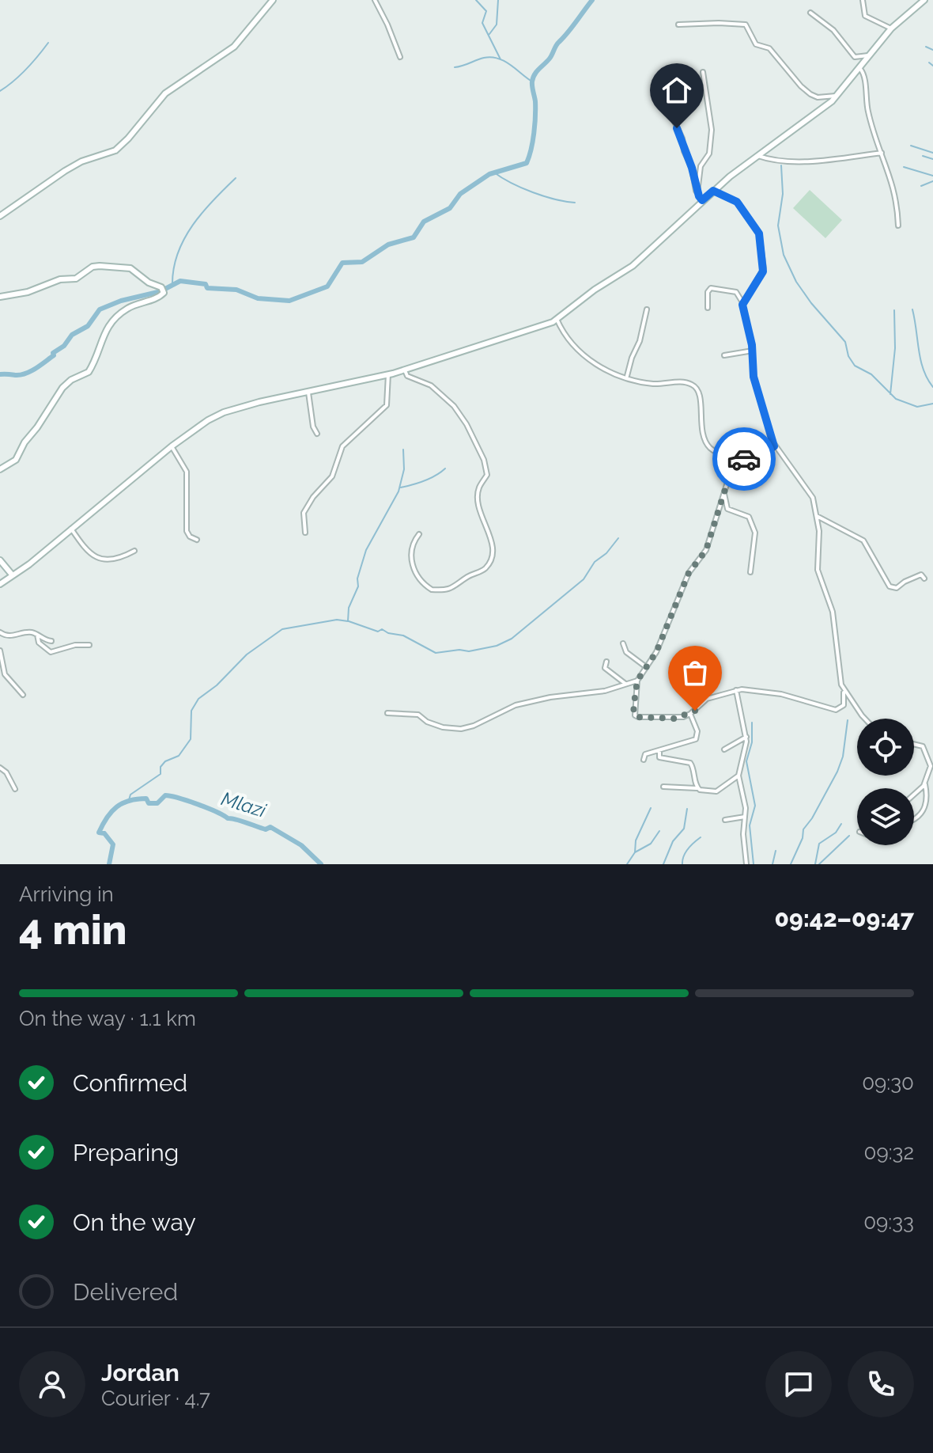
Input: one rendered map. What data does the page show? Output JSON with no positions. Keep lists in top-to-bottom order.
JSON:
{
  "water": ["Mlazi"],
  "page": {
    "heading": ["4 min", "Arriving in", "09:42–09:47"],
    "panel": ["Jordan", "Courier · 4.7"],
    "bar": "On the way · 1.1 km",
    "list": [
      ["Confirmed", "09:30"],
      ["Preparing", "09:32"],
      ["On the way", "09:33"],
      "Delivered"
    ]
  }
}
